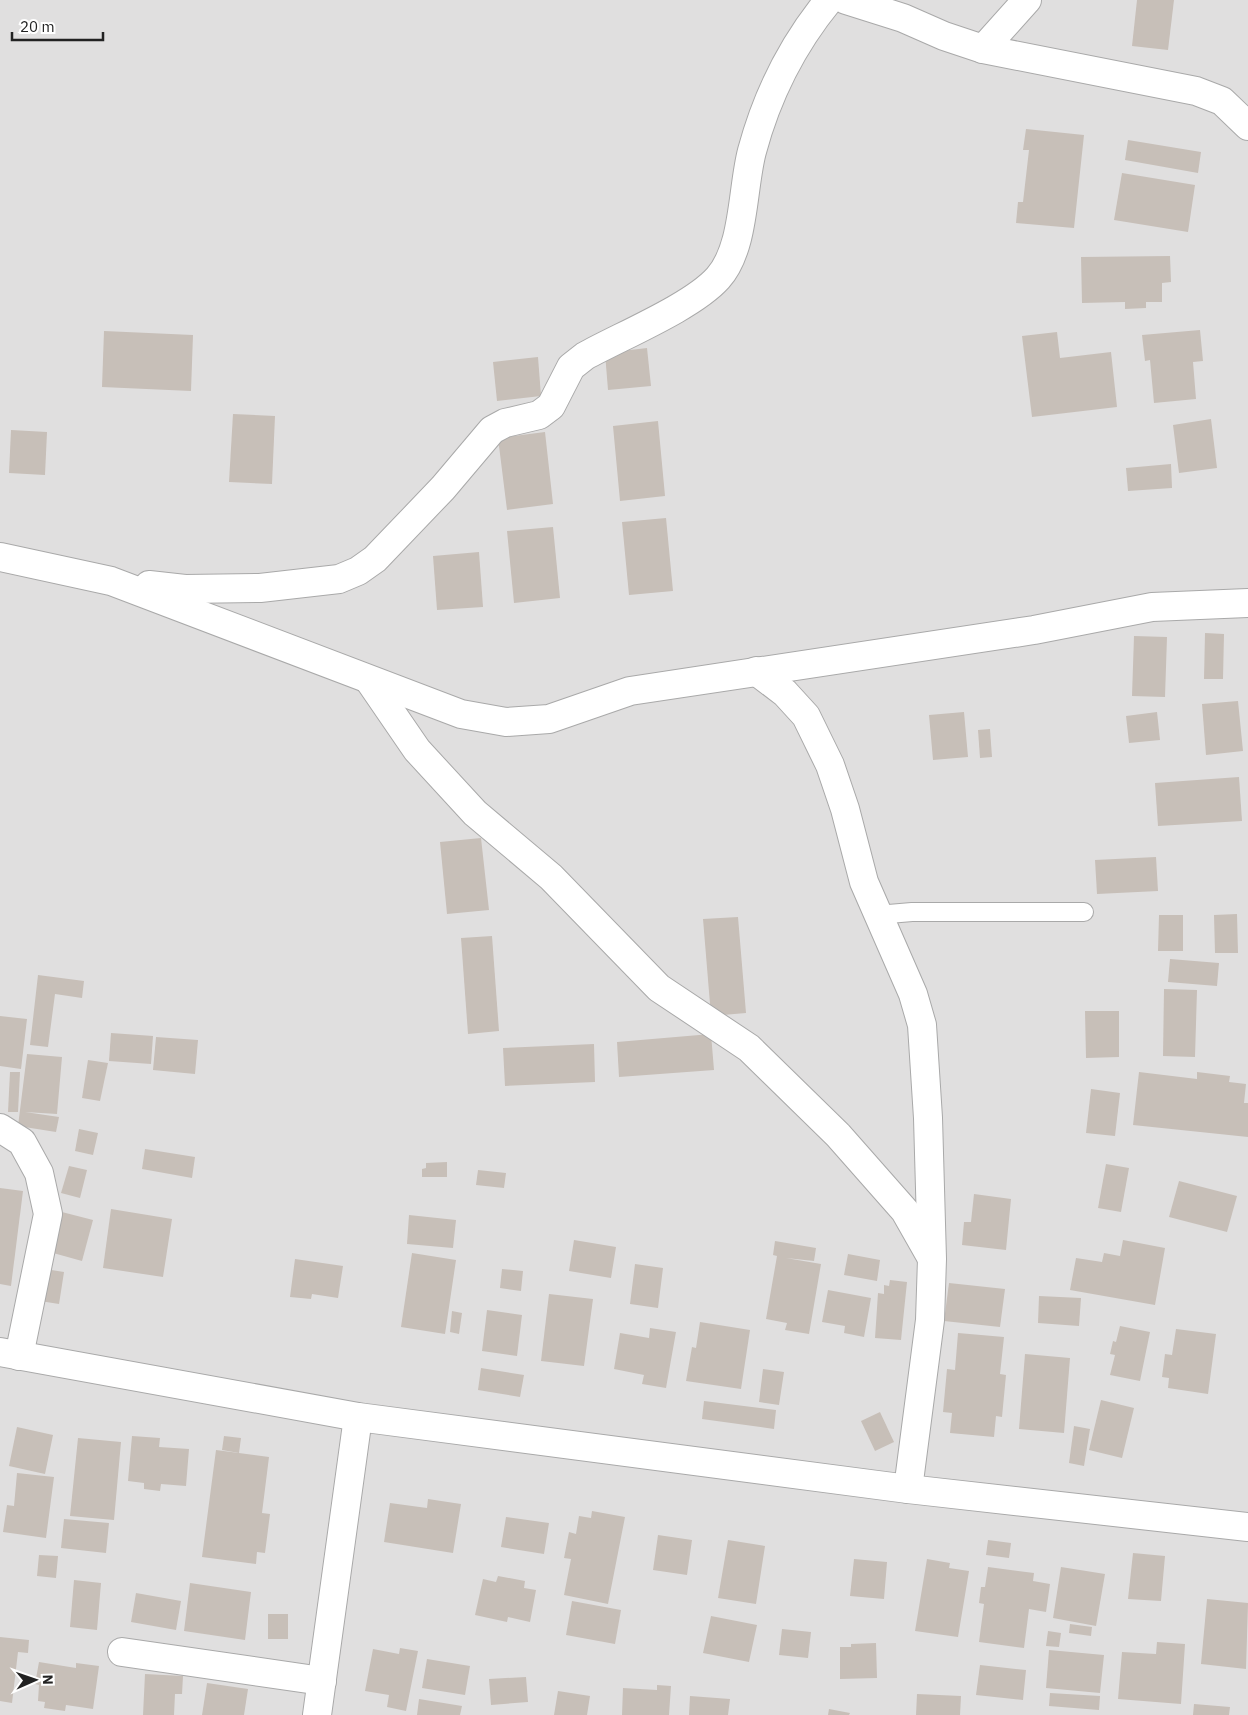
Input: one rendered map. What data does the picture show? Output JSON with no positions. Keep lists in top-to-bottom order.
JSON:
{
  "scale_bar": "20 m",
  "north": "right"
}
